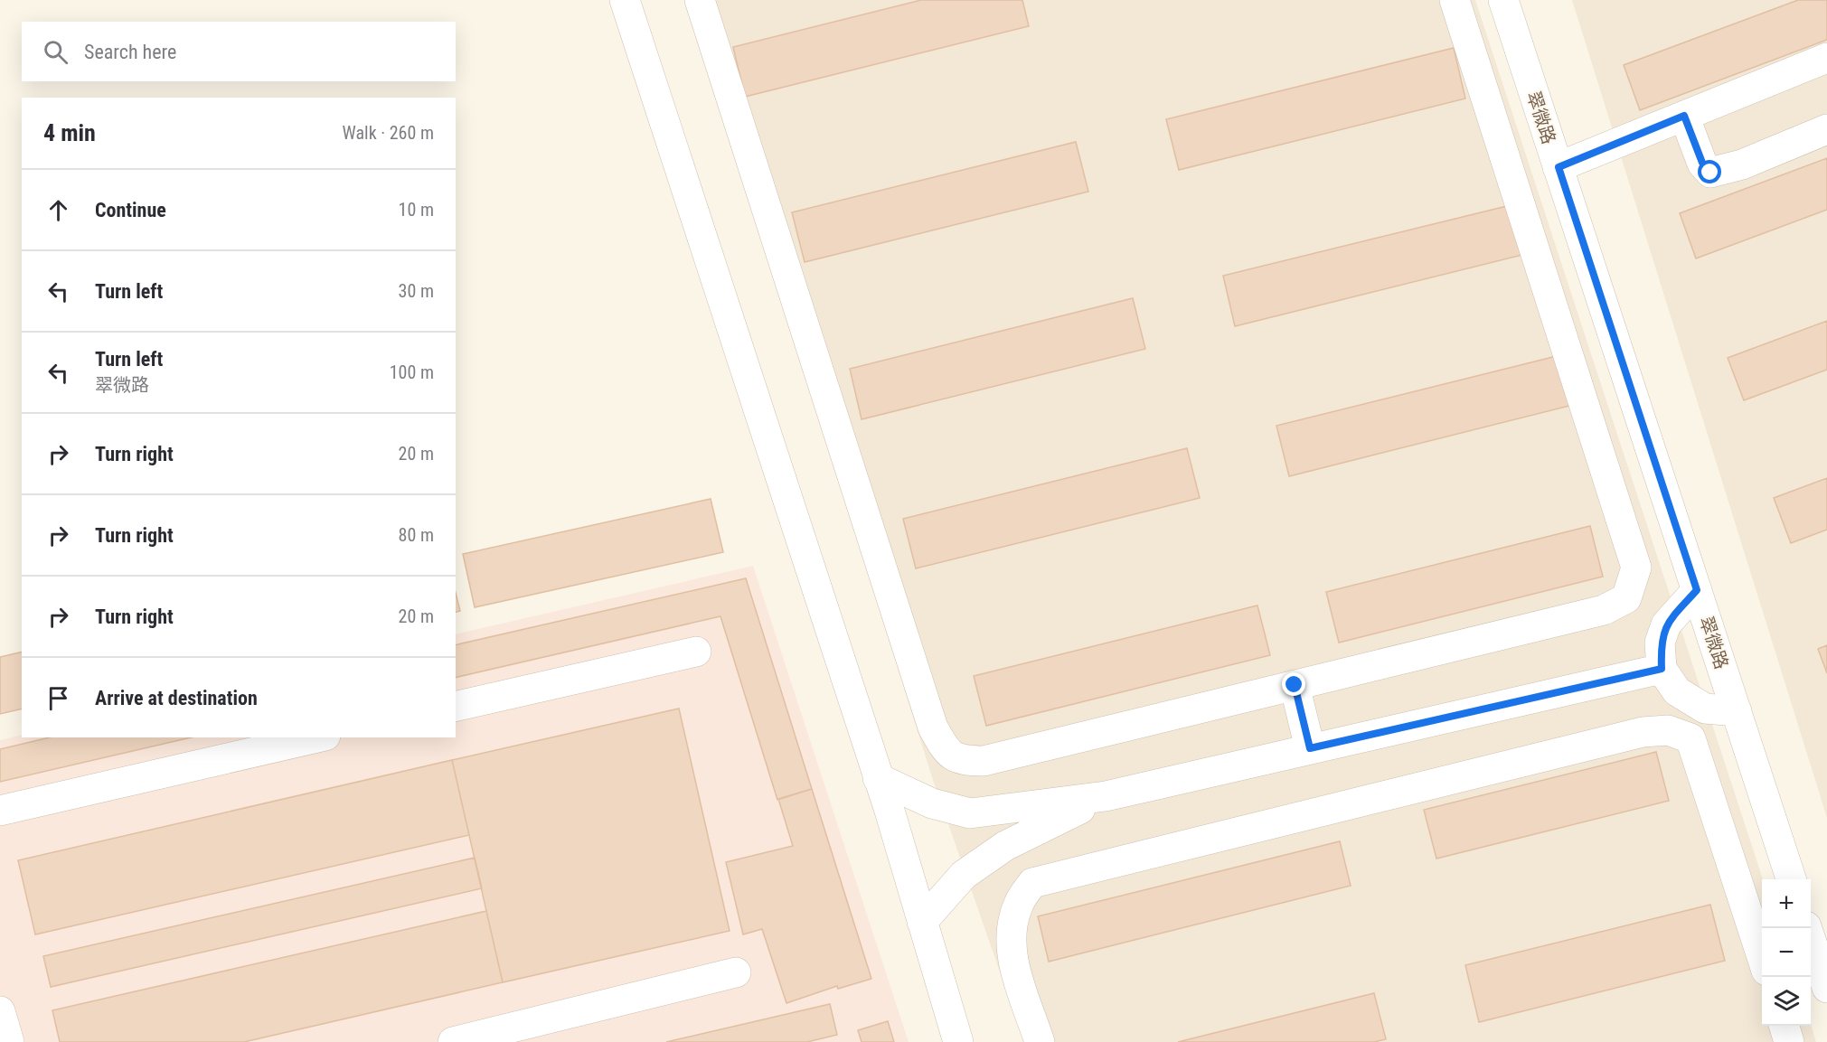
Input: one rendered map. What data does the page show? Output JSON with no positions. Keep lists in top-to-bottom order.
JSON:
{
  "streets": {
    "street": ["翠微路"]
  },
  "page": {
    "search": "Search here",
    "heading": ["4 min", "Walk · 260 m"],
    "list": [
      ["Continue", "10 m"],
      ["Turn left", "30 m"],
      ["Turn left", "翠微路", "100 m"],
      ["Turn right", "20 m"],
      ["Turn right", "80 m"],
      ["Turn right", "20 m"],
      "Arrive at destination"
    ],
    "map_buttons": ["+", "−"]
  }
}
